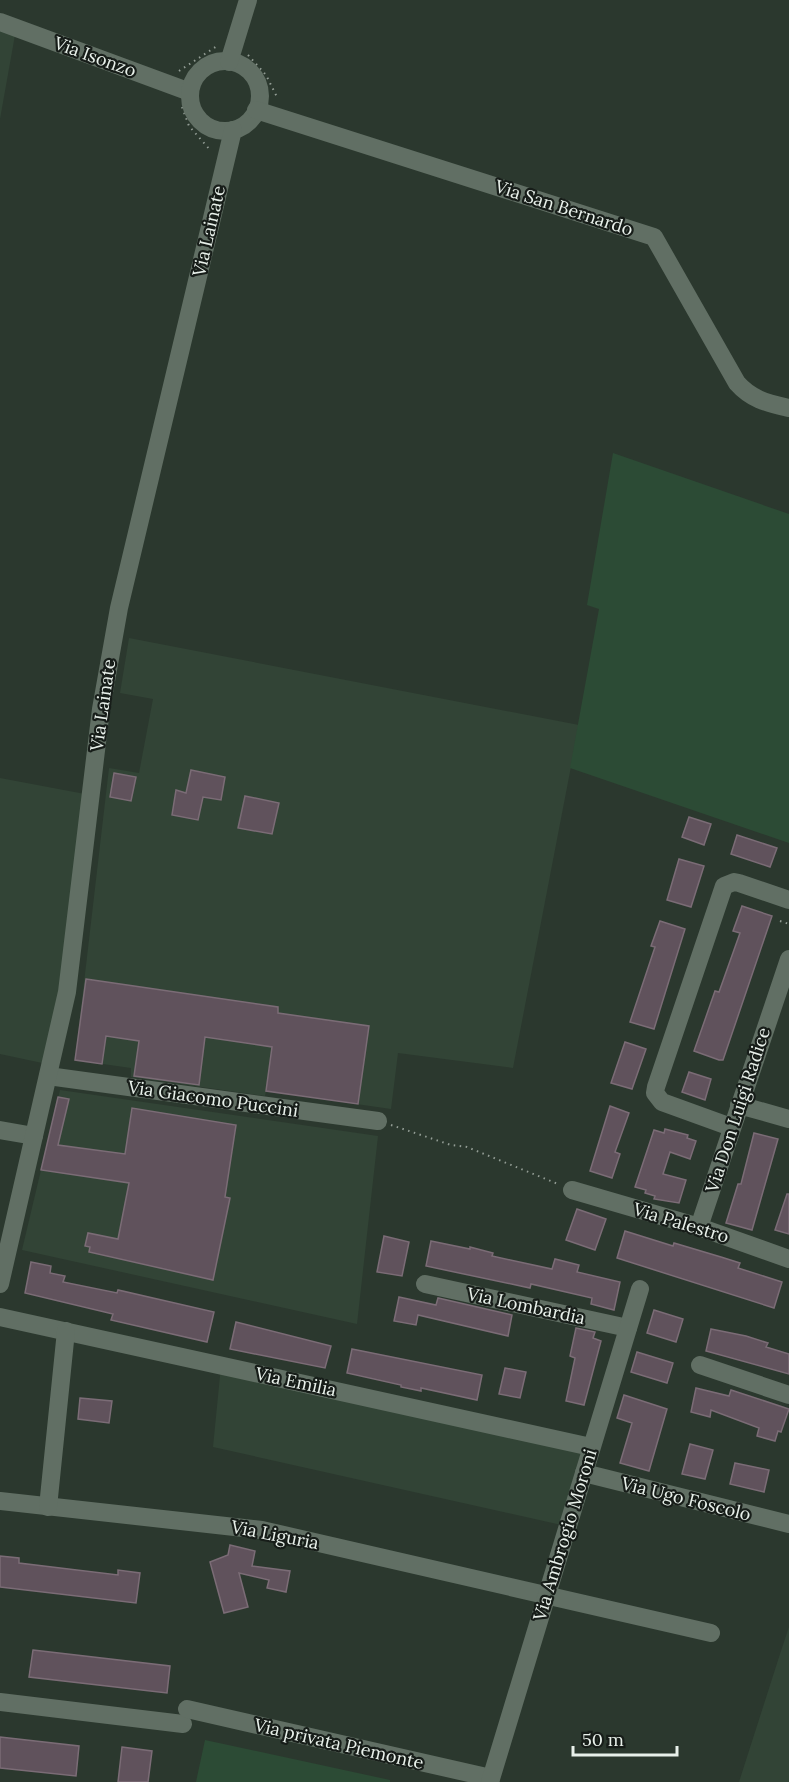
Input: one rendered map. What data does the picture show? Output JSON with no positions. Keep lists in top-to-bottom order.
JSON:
{
  "streets": {
    "street": [
      "Via Isonzo",
      "Via San Bernardo",
      "Via Lainate",
      "Via Giacomo Puccini",
      "Via Don Luigi Radice",
      "Via Palestro",
      "Via Lombardia",
      "Via Emilia",
      "Via Ugo Foscolo",
      "Via Liguria",
      "Via Ambrogio Moroni",
      "Via privata Piemonte"
    ]
  },
  "crossings": [
    ["Via Isonzo", "Via San Bernardo"],
    ["Via Isonzo", "Via Lainate"],
    ["Via San Bernardo", "Via Lainate"],
    ["Via Lainate", "Via Giacomo Puccini"],
    ["Via Don Luigi Radice", "Via Palestro"],
    ["Via Lombardia", "Via Ambrogio Moroni"],
    ["Via Emilia", "Via Ambrogio Moroni"],
    ["Via Ugo Foscolo", "Via Ambrogio Moroni"],
    ["Via Liguria", "Via Ambrogio Moroni"],
    ["Via Ambrogio Moroni", "Via privata Piemonte"]
  ],
  "scale_bar": "50 m"
}
